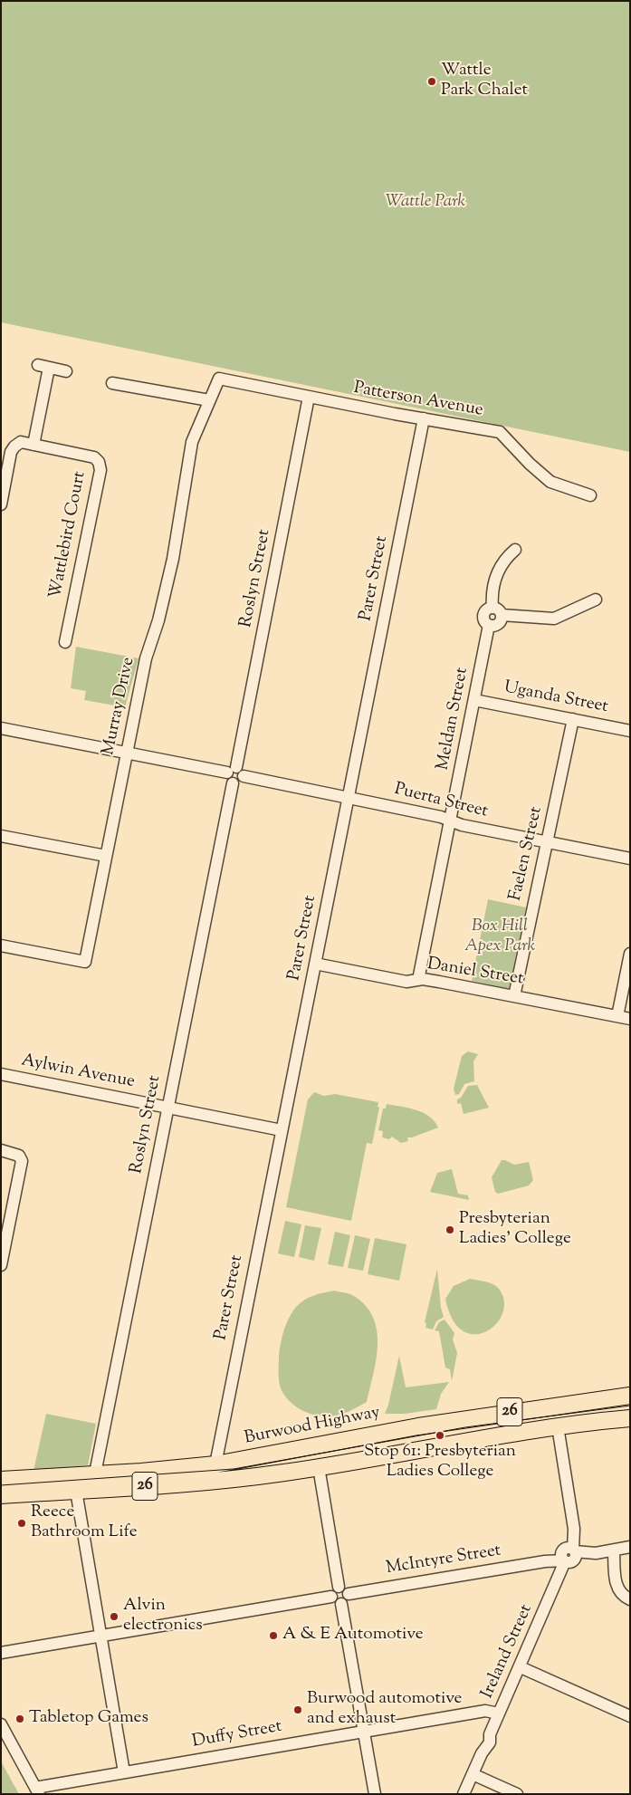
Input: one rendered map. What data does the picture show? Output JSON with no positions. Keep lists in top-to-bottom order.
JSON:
{
  "streets": {
    "highway": ["26", "Burwood Highway"],
    "street": [
      "Patterson Avenue",
      "Wattlebird Court",
      "Roslyn Street",
      "Parer Street",
      "Uganda Street",
      "Murray Drive",
      "Meldan Street",
      "Puerta Street",
      "Faelen Street",
      "Daniel Street",
      "Aylwin Avenue",
      "McIntyre Street",
      "Ireland Street",
      "Duffy Street"
    ]
  },
  "crossings": [
    ["Patterson Avenue", "Roslyn Street"],
    ["Patterson Avenue", "Parer Street"],
    ["Patterson Avenue", "Murray Drive"],
    ["Roslyn Street", "Puerta Street"],
    ["Roslyn Street", "Aylwin Avenue"],
    ["Roslyn Street", "Burwood Highway"],
    ["Parer Street", "Puerta Street"],
    ["Parer Street", "Daniel Street"],
    ["Parer Street", "Aylwin Avenue"],
    ["Parer Street", "Burwood Highway"],
    ["Uganda Street", "Meldan Street"],
    ["Uganda Street", "Faelen Street"],
    ["Murray Drive", "Puerta Street"],
    ["Meldan Street", "Puerta Street"],
    ["Meldan Street", "Daniel Street"],
    ["Puerta Street", "Faelen Street"],
    ["Faelen Street", "Daniel Street"],
    ["26", "Ireland Street"],
    ["McIntyre Street", "Ireland Street"],
    ["Ireland Street", "Duffy Street"]
  ],
  "parks": ["Wattle Park", "Box Hill Apex Park"],
  "places": [
    "Wattle Park Chalet",
    "Presbyterian Ladies' College",
    "Stop 61: Presbyterian Ladies College",
    "Reece Bathroom Life",
    "Alvin electronics",
    "A & E Automotive",
    "Burwood automotive and exhaust",
    "Tabletop Games"
  ]
}
